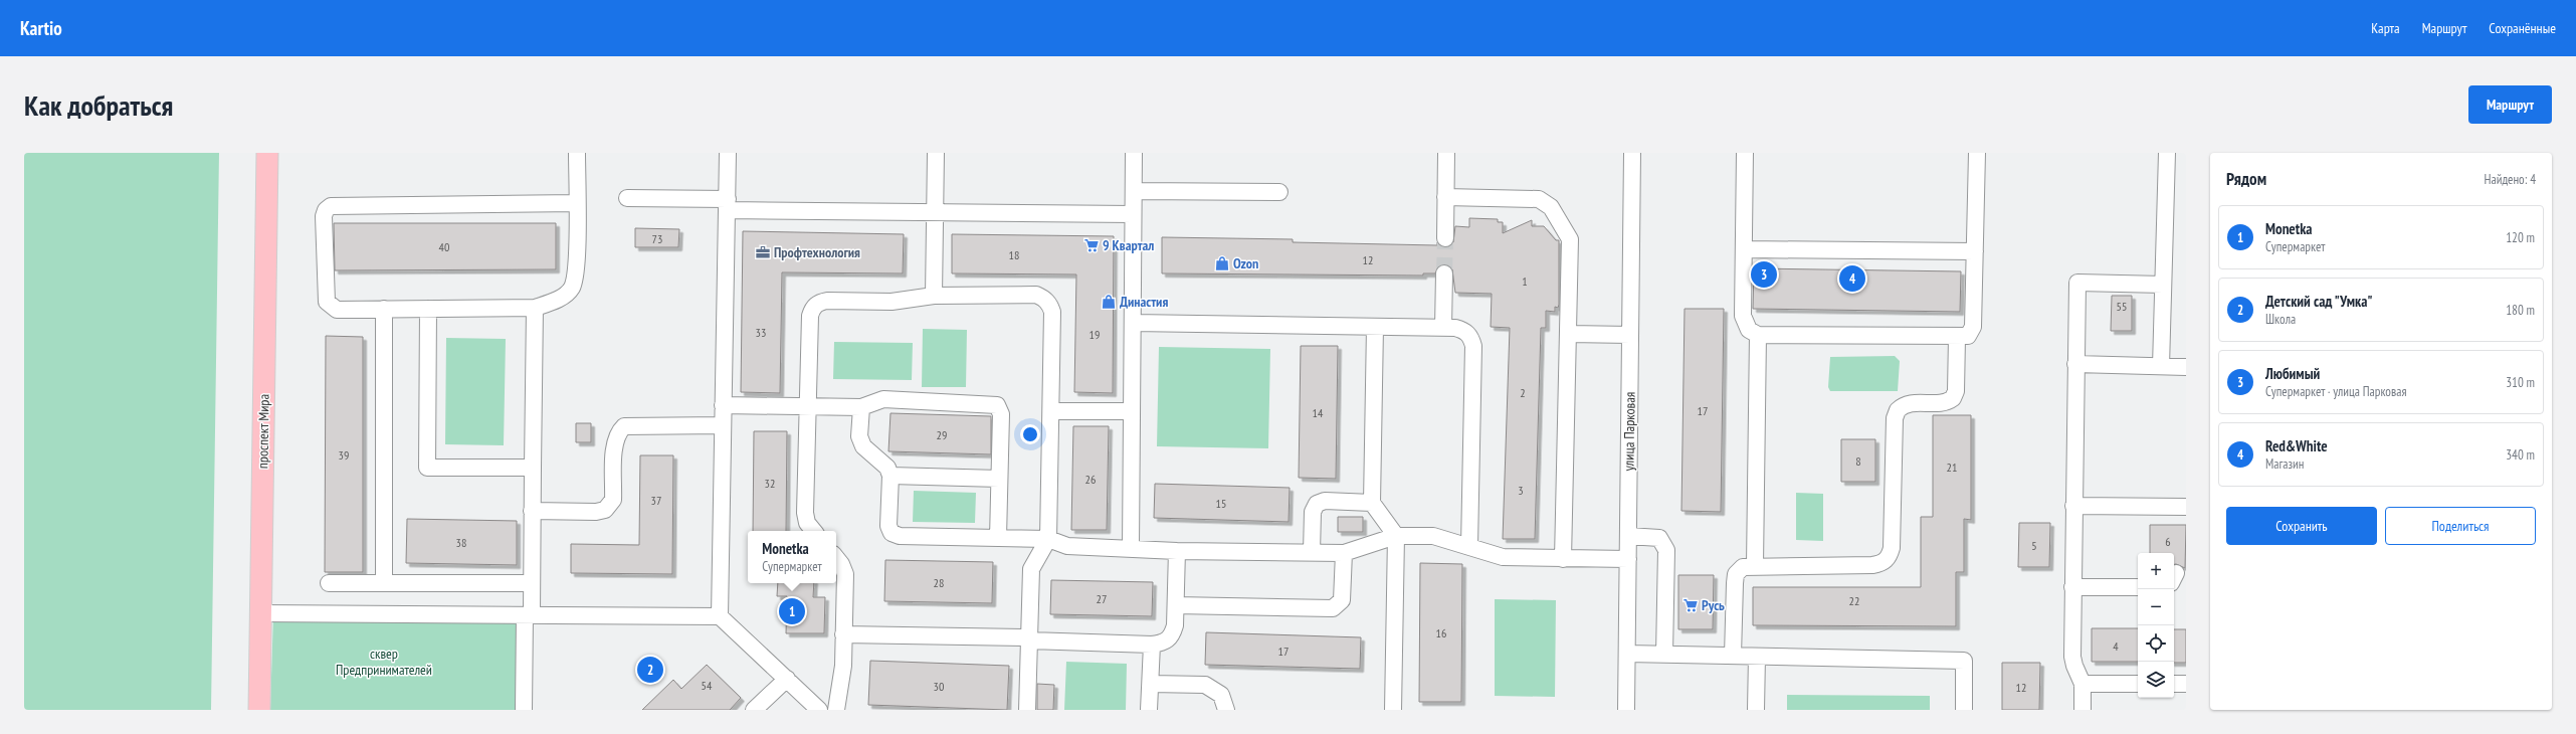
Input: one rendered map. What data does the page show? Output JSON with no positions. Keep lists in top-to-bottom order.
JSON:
{
  "streets": {
    "main road": ["проспект Мира"],
    "street": ["улица Парковая"]
  },
  "parks": ["сквер Предпринимателей"],
  "places": {
    "supermarket": ["9 Квартал", "Русь"],
    "office": ["Профтехнология"],
    "shop": ["Ozon", "Династия"]
  },
  "house_numbers": [
    "73",
    "40",
    "18",
    "12",
    "1",
    "55",
    "33",
    "19",
    "2",
    "17",
    "14",
    "29",
    "39",
    "8",
    "21",
    "26",
    "32",
    "3",
    "37",
    "15",
    "6",
    "38",
    "5",
    "28",
    "27",
    "22",
    "16",
    "4",
    "17",
    "54",
    "30",
    "12"
  ],
  "page": {
    "header": "Kartio",
    "nav": ["Карта", "Маршрут", "Сохранённые"],
    "buttons": [
      "Маршрут",
      ["Сохранить", "Поделиться"]
    ],
    "title": "Как добраться",
    "heading": ["Рядом", "Найдено: 4"],
    "list": [
      {
        "mark": "1",
        "name": "Monetka",
        "note": "Супермаркет",
        "value": "120 m"
      },
      {
        "mark": "2",
        "name": "Детский сад \"Умка\"",
        "note": "Школа",
        "value": "180 m"
      },
      {
        "mark": "3",
        "name": "Любимый",
        "note": "Супермаркет · улица Парковая",
        "value": "310 m"
      },
      {
        "mark": "4",
        "name": "Red&White",
        "note": "Магазин",
        "value": "340 m"
      }
    ],
    "pins": [
      "3",
      "4",
      "1",
      "2"
    ],
    "popup": ["Monetka", "Супермаркет"],
    "map_buttons": ["+", "−"]
  }
}
